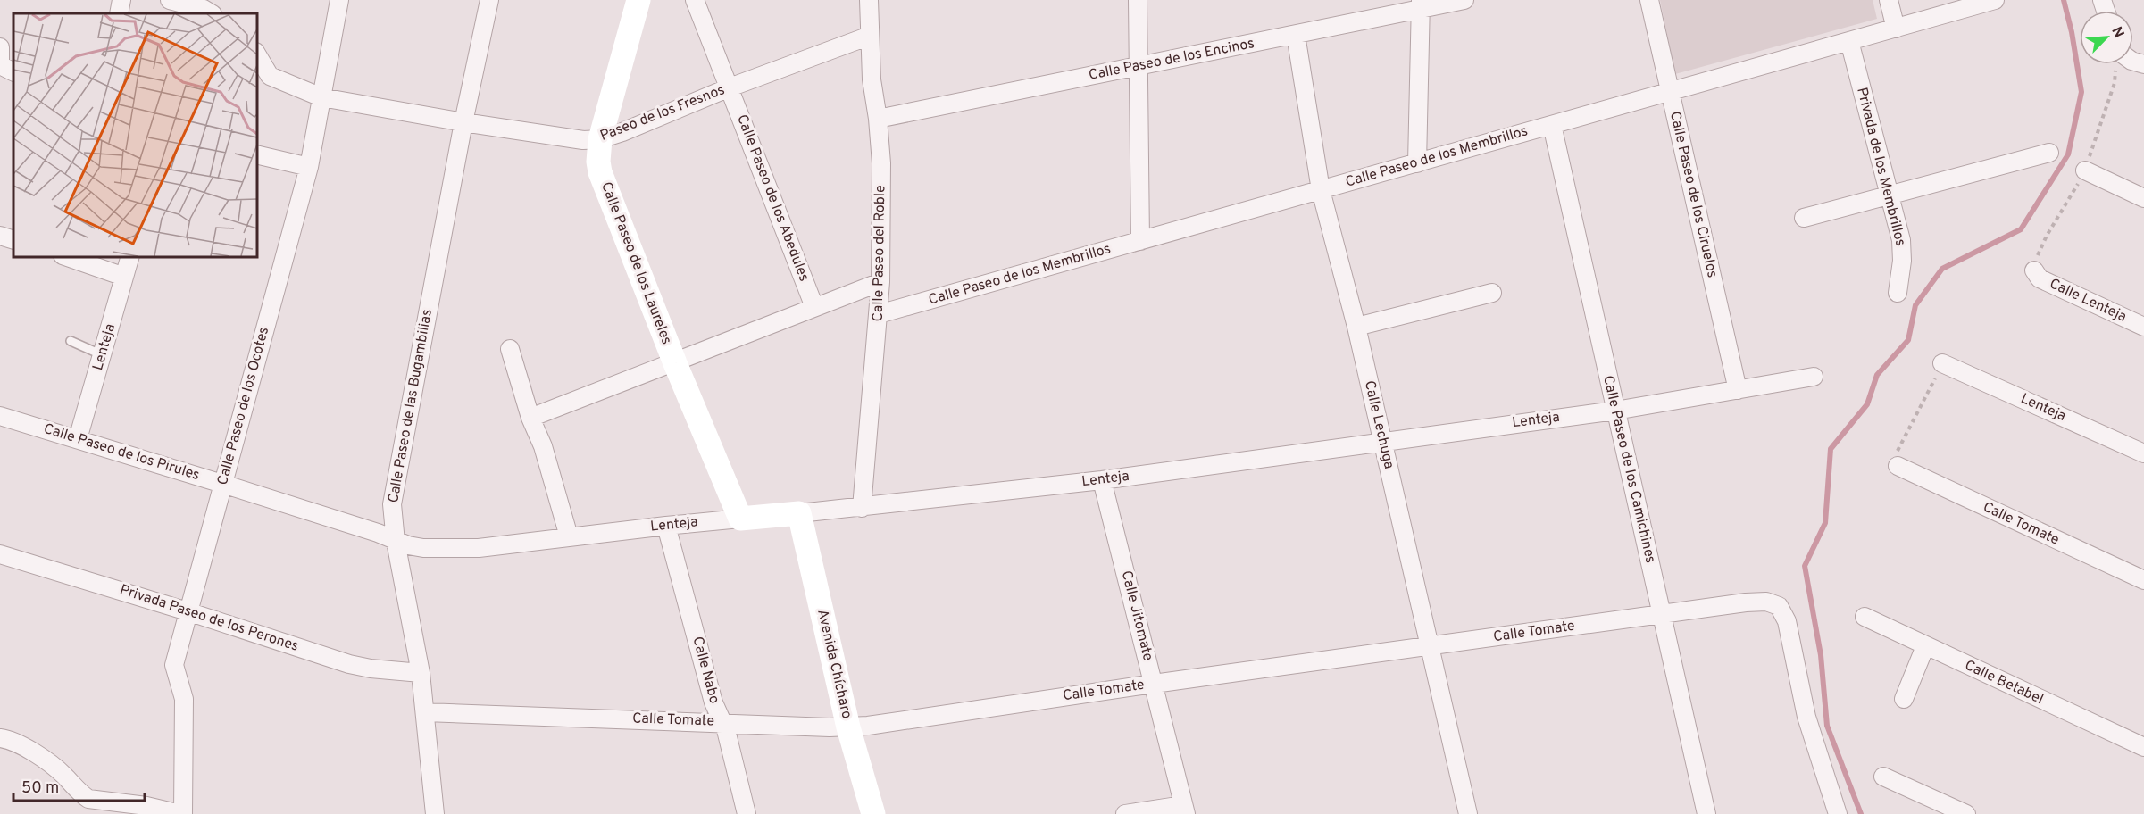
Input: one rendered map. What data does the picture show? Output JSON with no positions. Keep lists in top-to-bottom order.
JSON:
{
  "streets": {
    "street": [
      "Calle Paseo de los Encinos",
      "Paseo de los Fresnos",
      "Calle Paseo de los Membrillos",
      "Privada de los Membrillos",
      "Calle Paseo de los Ciruelos",
      "Calle Paseo de los Abedules",
      "Calle Paseo del Roble",
      "Calle Paseo de los Laureles",
      "Calle Lenteja",
      "Lenteja",
      "Calle Paseo de los Ocotes",
      "Calle Paseo de las Bugambilias",
      "Calle Lechuga",
      "Calle Paseo de los Pirules",
      "Calle Paseo de los Camichines",
      "Calle Tomate",
      "Calle Jitomate",
      "Privada Paseo de los Perones",
      "Avenida Chícharo",
      "Calle Nabo",
      "Calle Betabel"
    ]
  },
  "crossings": [
    ["Calle Paseo de los Encinos", "Calle Paseo del Roble"],
    ["Calle Paseo de los Encinos", "Calle Lechuga"],
    ["Paseo de los Fresnos", "Calle Paseo de los Abedules"],
    ["Paseo de los Fresnos", "Calle Paseo del Roble"],
    ["Paseo de los Fresnos", "Calle Paseo de los Laureles"],
    ["Paseo de los Fresnos", "Calle Paseo de los Ocotes"],
    ["Paseo de los Fresnos", "Calle Paseo de las Bugambilias"],
    ["Calle Paseo de los Membrillos", "Privada de los Membrillos"],
    ["Calle Paseo de los Membrillos", "Calle Paseo de los Ciruelos"],
    ["Calle Paseo de los Membrillos", "Calle Paseo del Roble"],
    ["Calle Paseo de los Membrillos", "Calle Lechuga"],
    ["Calle Paseo de los Membrillos", "Calle Paseo de los Camichines"],
    ["Calle Paseo de los Ciruelos", "Lenteja"],
    ["Calle Paseo del Roble", "Lenteja"],
    ["Calle Paseo de los Laureles", "Lenteja"],
    ["Lenteja", "Calle Paseo de las Bugambilias"],
    ["Lenteja", "Calle Lechuga"],
    ["Lenteja", "Calle Paseo de los Pirules"],
    ["Lenteja", "Calle Paseo de los Camichines"],
    ["Lenteja", "Calle Jitomate"],
    ["Lenteja", "Avenida Chícharo"],
    ["Lenteja", "Calle Nabo"],
    ["Calle Paseo de los Ocotes", "Calle Paseo de los Pirules"],
    ["Calle Paseo de los Ocotes", "Privada Paseo de los Perones"],
    ["Calle Paseo de las Bugambilias", "Calle Paseo de los Pirules"],
    ["Calle Paseo de las Bugambilias", "Calle Tomate"],
    ["Calle Paseo de las Bugambilias", "Privada Paseo de los Perones"],
    ["Calle Lechuga", "Calle Tomate"],
    ["Calle Paseo de los Camichines", "Calle Tomate"],
    ["Calle Tomate", "Calle Jitomate"],
    ["Calle Tomate", "Avenida Chícharo"],
    ["Calle Tomate", "Calle Nabo"]
  ],
  "scale_bar": "50 m",
  "north": "top right"
}
